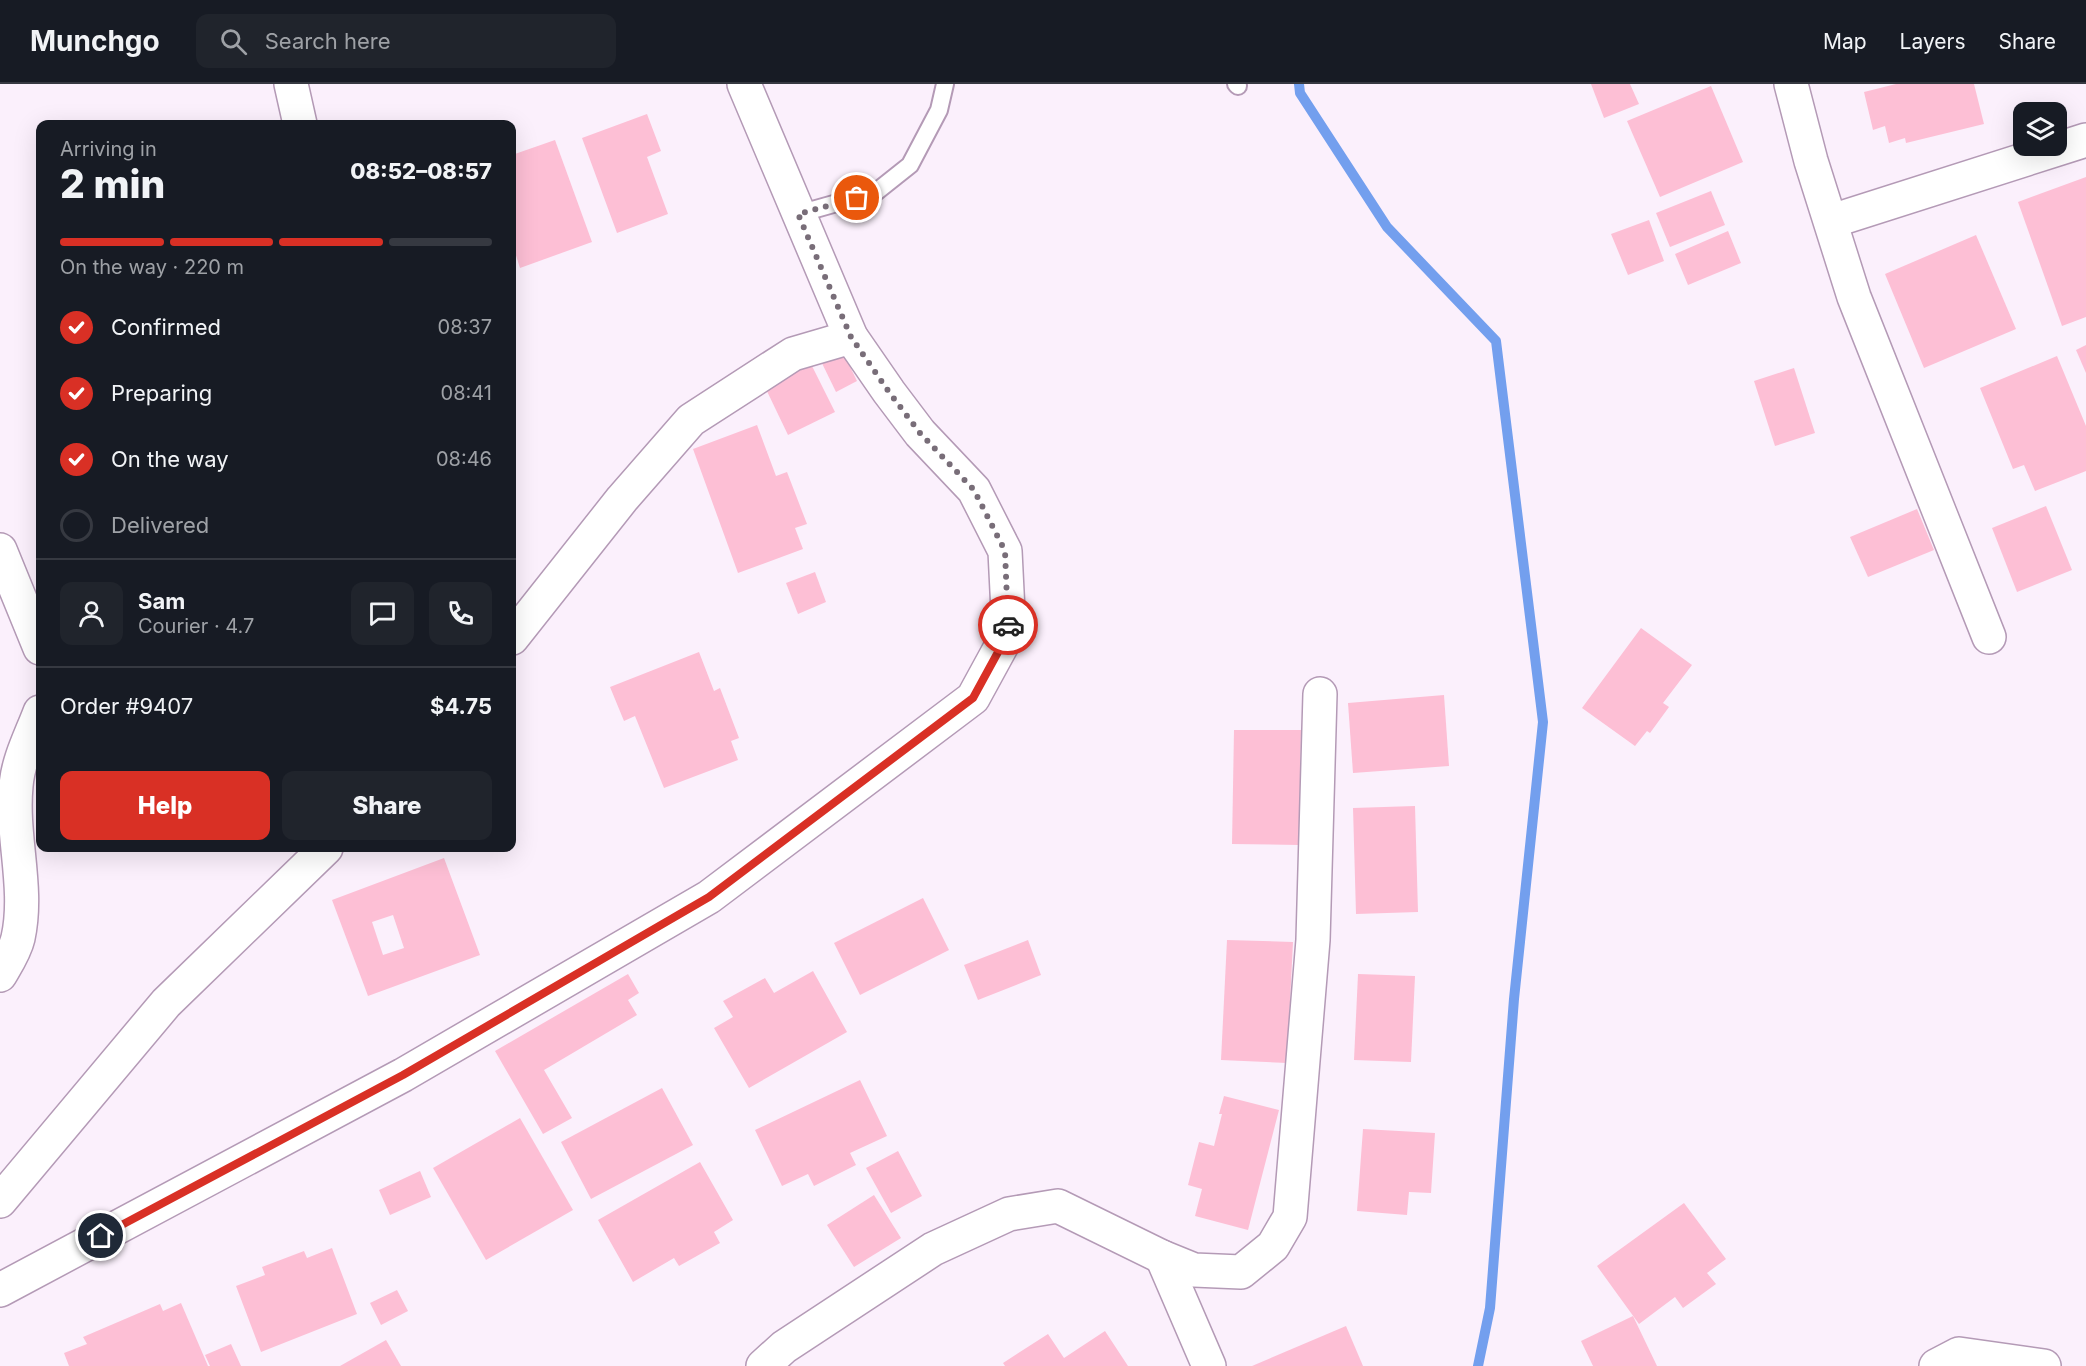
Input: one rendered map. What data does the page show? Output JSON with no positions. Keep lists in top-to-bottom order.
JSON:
{
  "page": {
    "header": "Munchgo",
    "search": "Search here",
    "nav": ["Map", "Layers", "Share"],
    "heading": ["2 min", "Arriving in", "08:52–08:57"],
    "panel": [
      "Sam",
      "Courier · 4.7",
      "Order #9407",
      "$4.75"
    ],
    "bar": "On the way · 220 m",
    "list": [
      ["Confirmed", "08:37"],
      ["Preparing", "08:41"],
      ["On the way", "08:46"],
      "Delivered"
    ],
    "buttons": ["Help", "Share"]
  }
}
